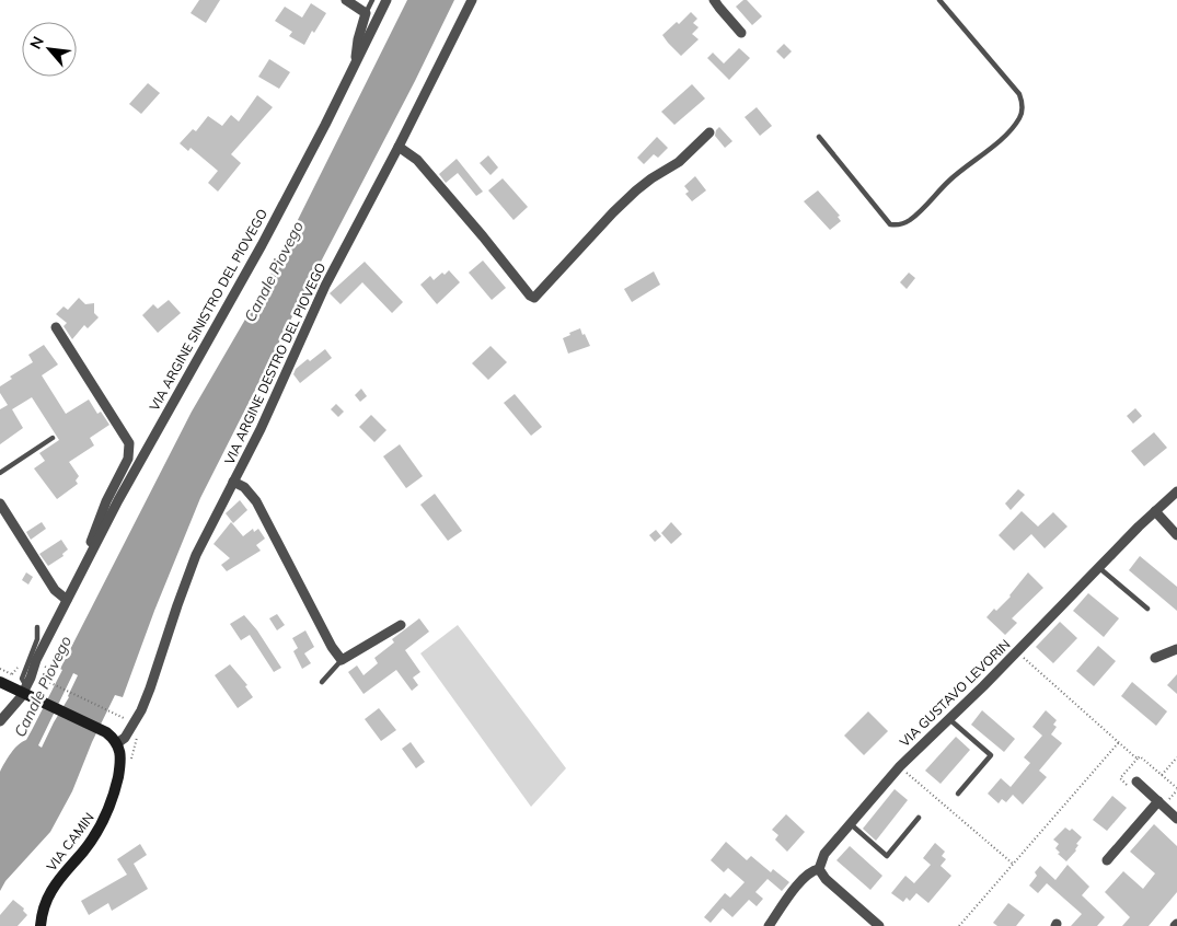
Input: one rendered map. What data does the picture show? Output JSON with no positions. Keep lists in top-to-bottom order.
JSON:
{
  "streets": {
    "street": [
      "VIA ARGINE SINISTRO DEL PIOVEGO",
      "VIA ARGINE DESTRO DEL PIOVEGO",
      "VIA GUSTAVO LEVORIN",
      "VIA CAMIN"
    ]
  },
  "crossings": [
    ["VIA ARGINE DESTRO DEL PIOVEGO", "VIA CAMIN"]
  ],
  "water": ["Canale Piovego"],
  "north": "top left"
}
